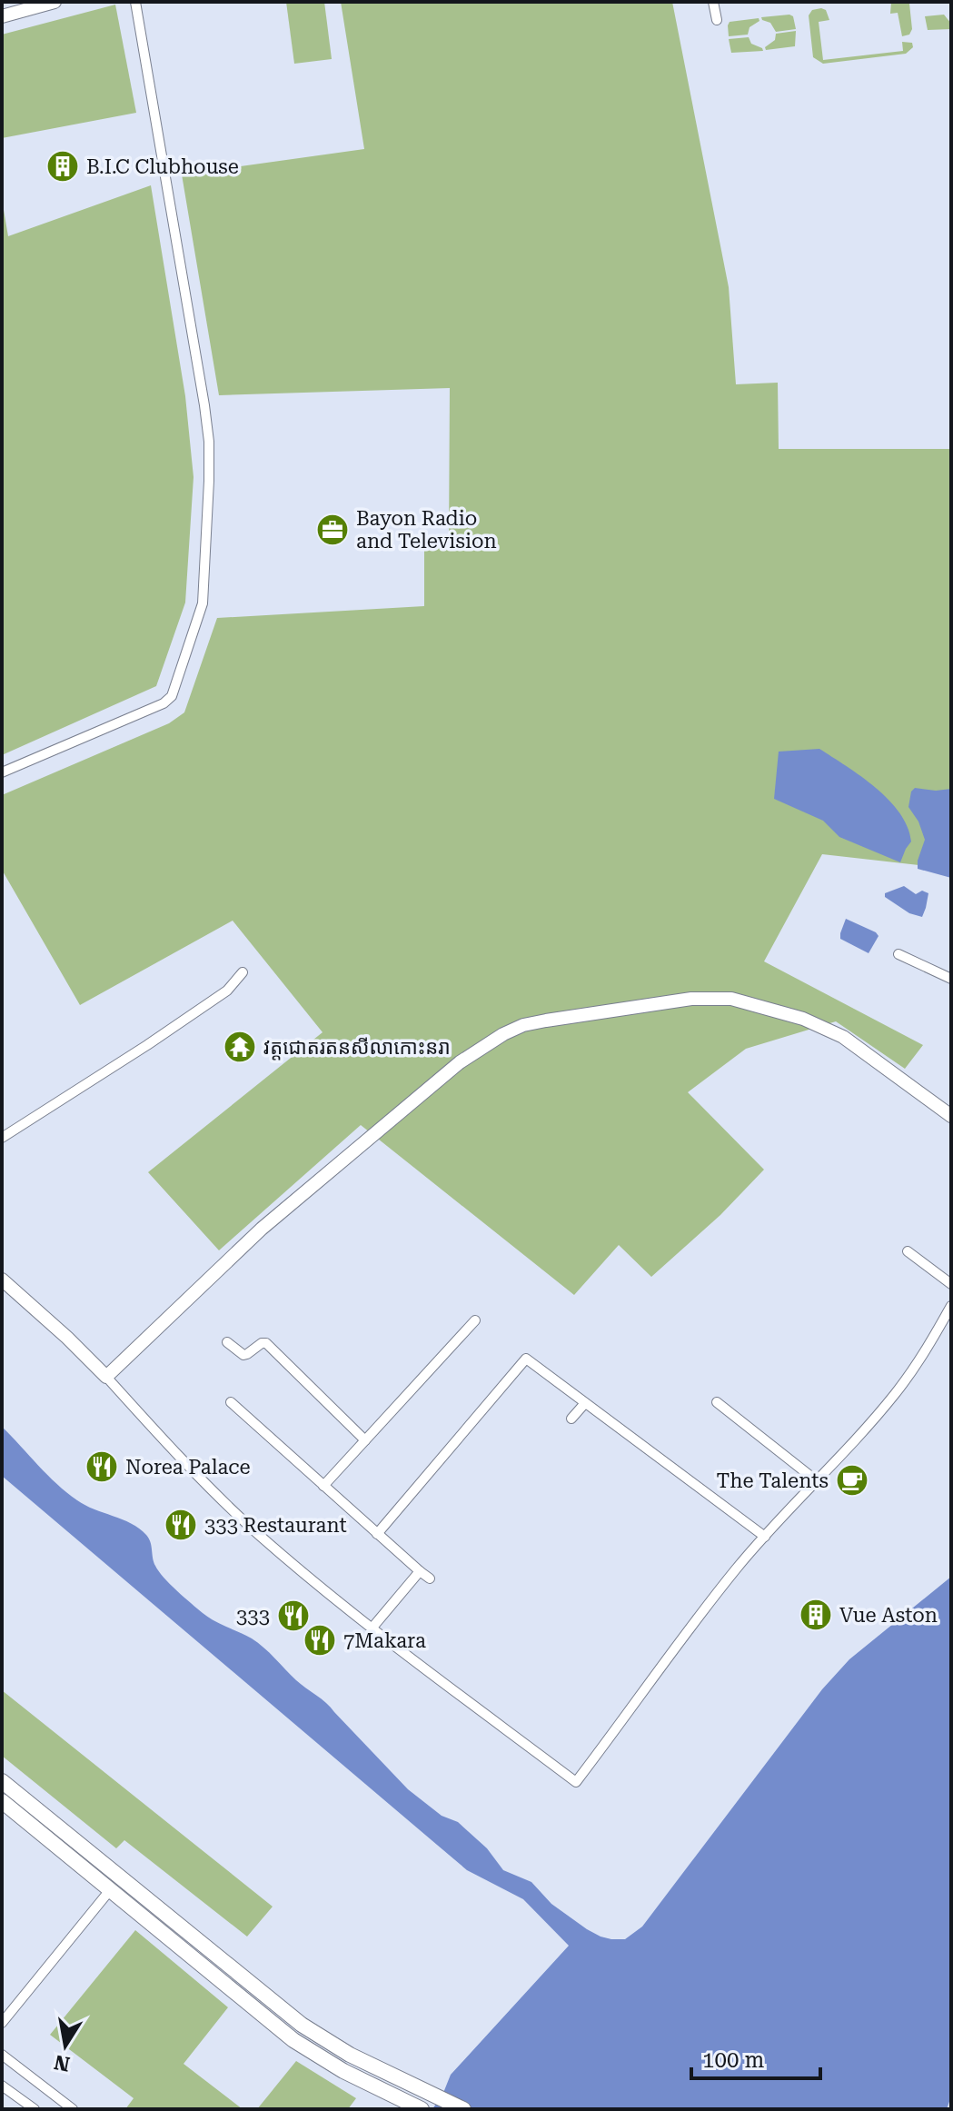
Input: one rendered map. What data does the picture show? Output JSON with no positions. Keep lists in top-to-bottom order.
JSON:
{
  "places": {
    "building": ["B.I.C Clubhouse", "Vue Aston"],
    "office": ["Bayon Radio and Television"],
    "temple": ["វត្តជោតរតនសីលាកោះនរា"],
    "restaurant": [
      "Norea Palace",
      "333 Restaurant",
      "333",
      "7Makara"
    ],
    "cafe": ["The Talents"]
  },
  "scale_bar": "100 m",
  "north": "bottom"
}
